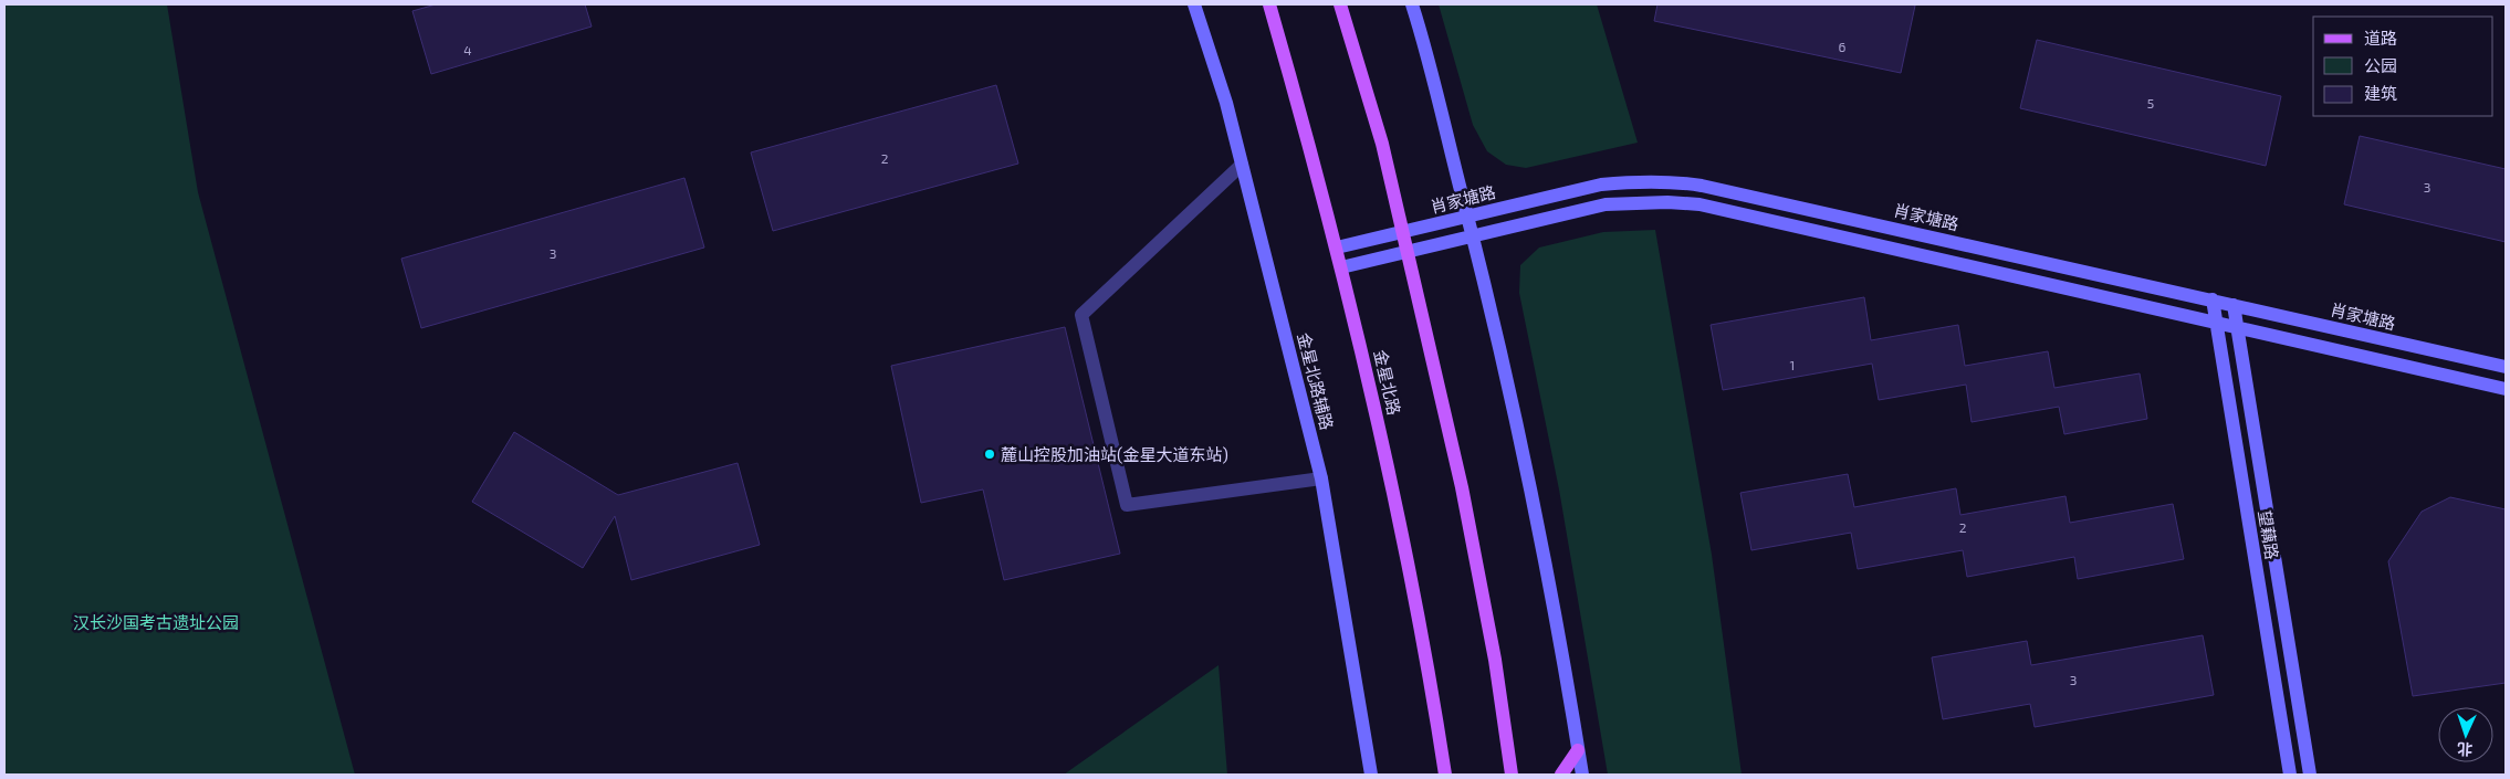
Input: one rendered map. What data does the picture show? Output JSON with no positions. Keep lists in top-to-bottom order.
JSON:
{
  "streets": {
    "main road": ["金星北路"],
    "street": ["肖家塘路", "金星北路辅路", "望藕路"]
  },
  "crossings": [
    ["肖家塘路", "金星北路"],
    ["肖家塘路", "望藕路"]
  ],
  "parks": ["汉长沙国考古遗址公园"],
  "places": ["麓山控股加油站(金星大道东站)"],
  "house_numbers": [
    "6",
    "4",
    "5",
    "2",
    "3",
    "3",
    "1",
    "2",
    "3"
  ],
  "legend": ["道路", "公园", "建筑"],
  "north": "bottom"
}
